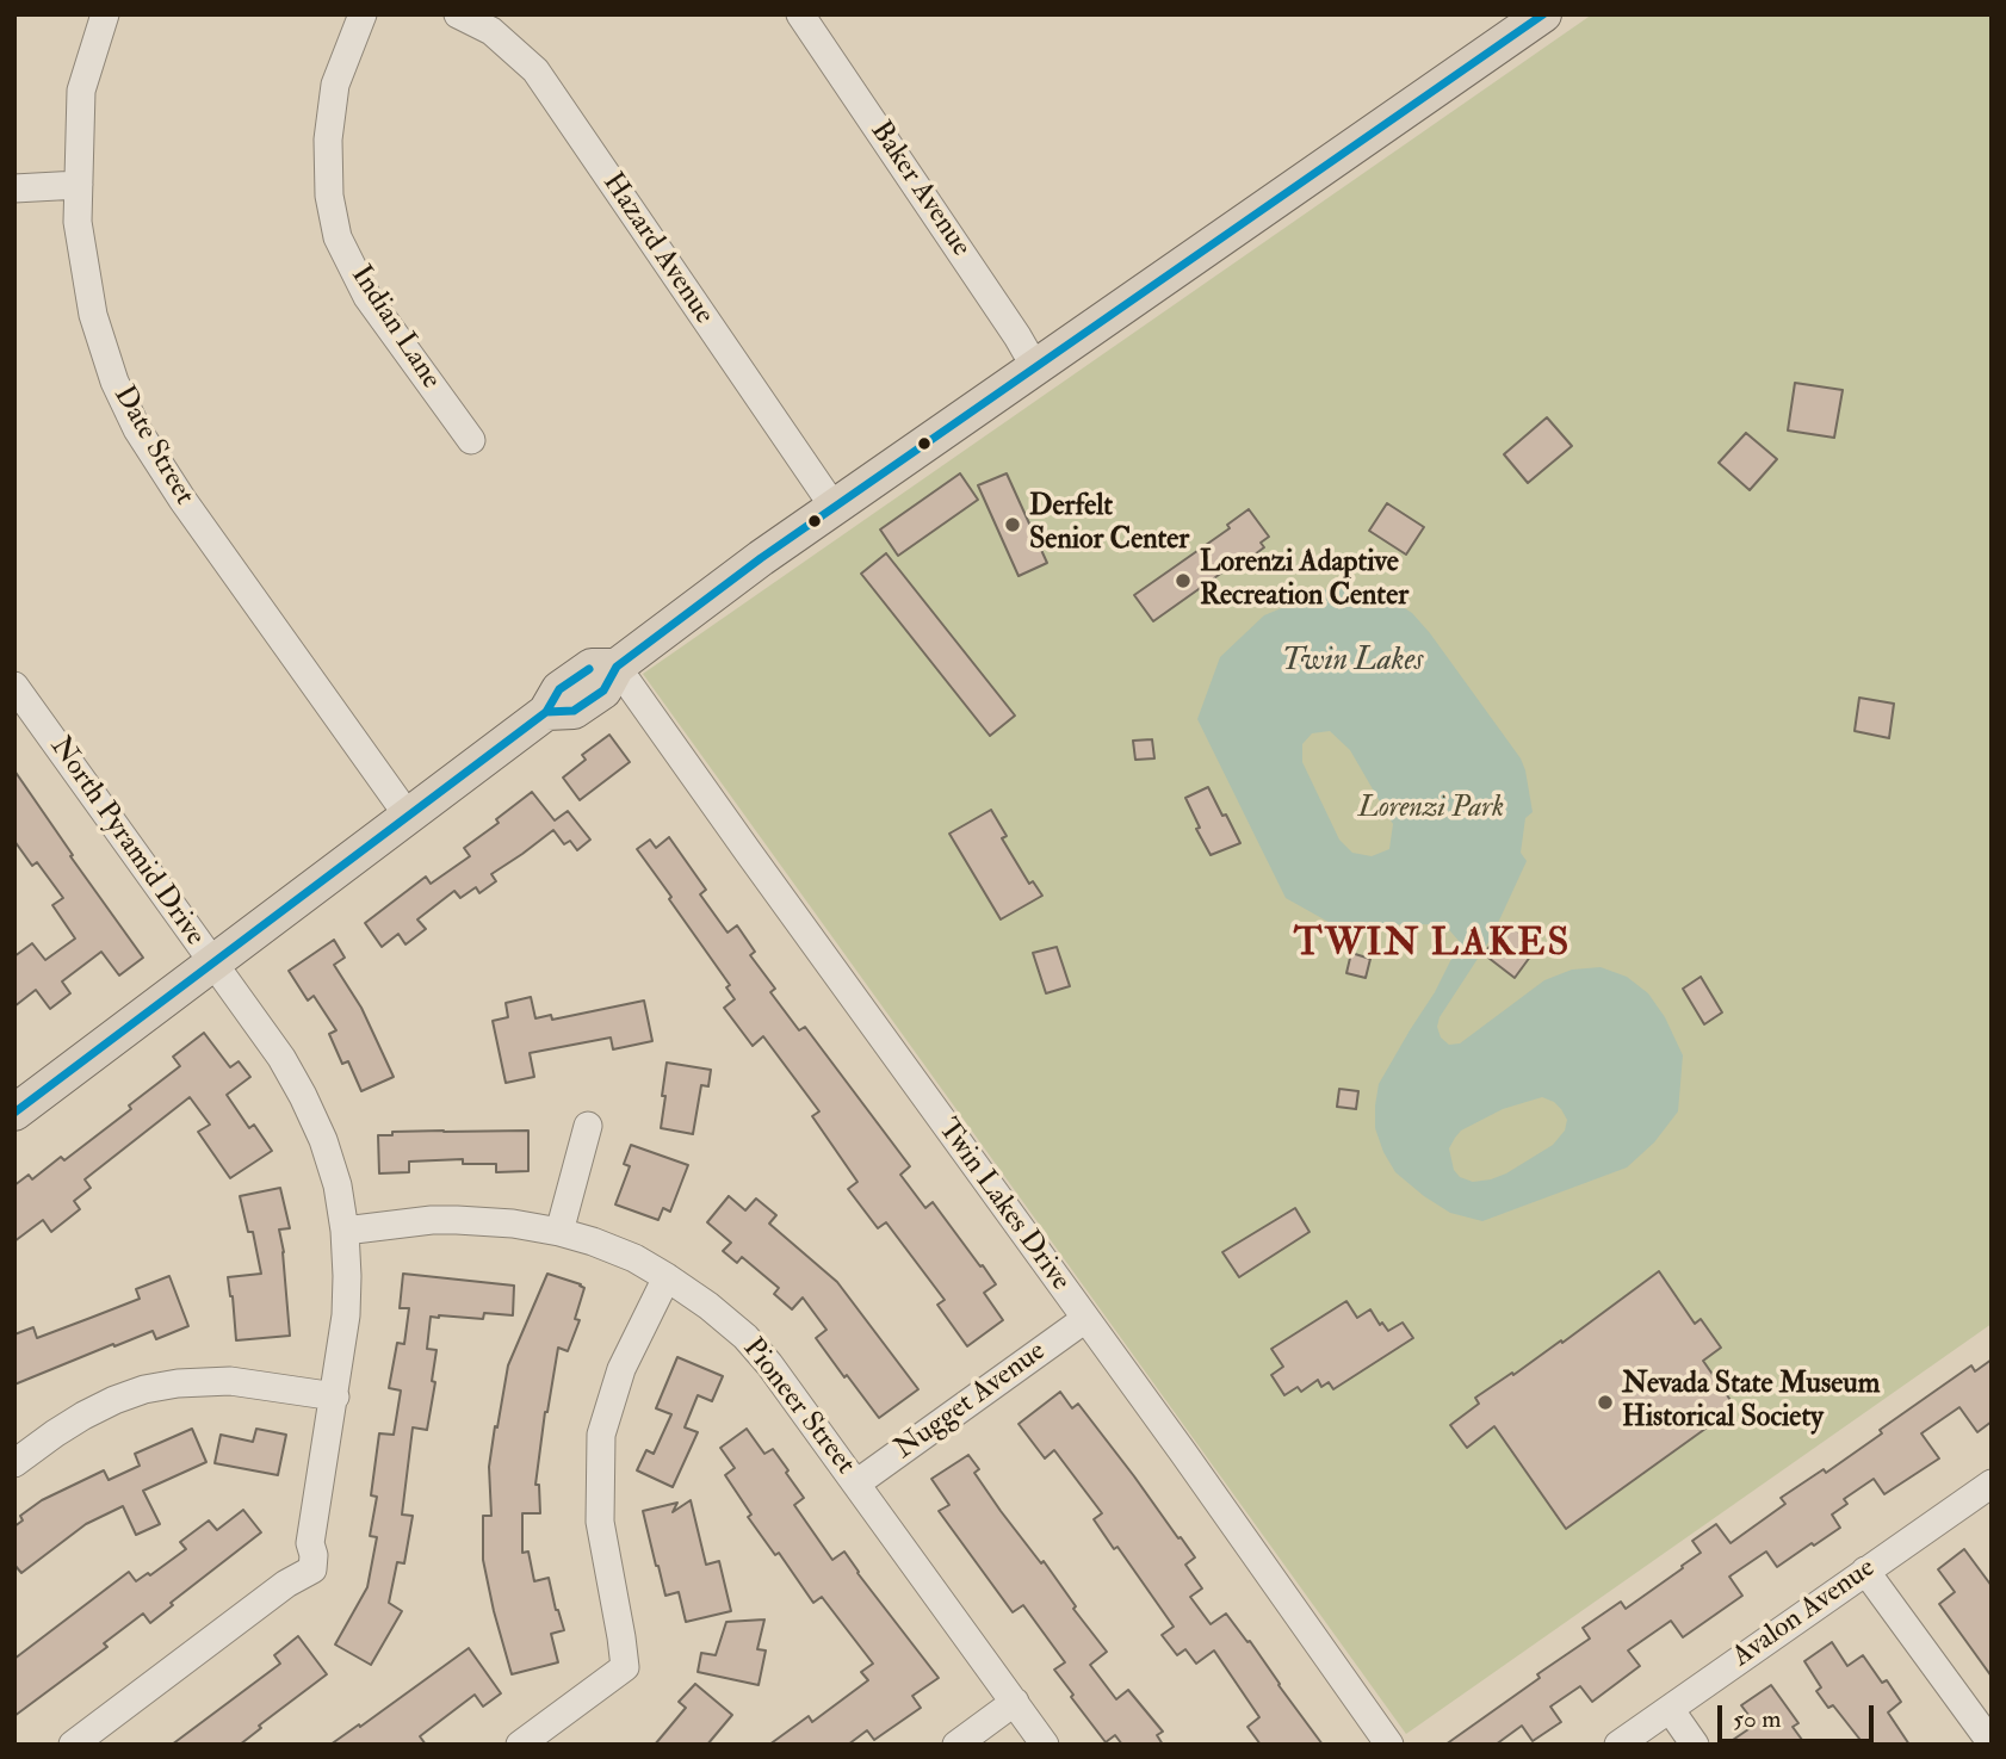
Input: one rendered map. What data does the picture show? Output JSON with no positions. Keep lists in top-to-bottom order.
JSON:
{
  "streets": {
    "street": [
      "Baker Avenue",
      "Hazard Avenue",
      "Indian Lane",
      "Date Street",
      "North Pyramid Drive",
      "Twin Lakes Drive",
      "Nugget Avenue",
      "Pioneer Street",
      "Avalon Avenue"
    ]
  },
  "crossings": [
    ["North Pyramid Drive", "Pioneer Street"],
    ["Twin Lakes Drive", "Nugget Avenue"],
    ["Nugget Avenue", "Pioneer Street"]
  ],
  "districts": ["TWIN LAKES"],
  "water": ["Twin Lakes"],
  "parks": ["Lorenzi Park"],
  "places": ["Derfelt Senior Center", "Lorenzi Adaptive Recreation Center", "Nevada State Museum Historical Society"],
  "scale_bar": "50 m"
}
